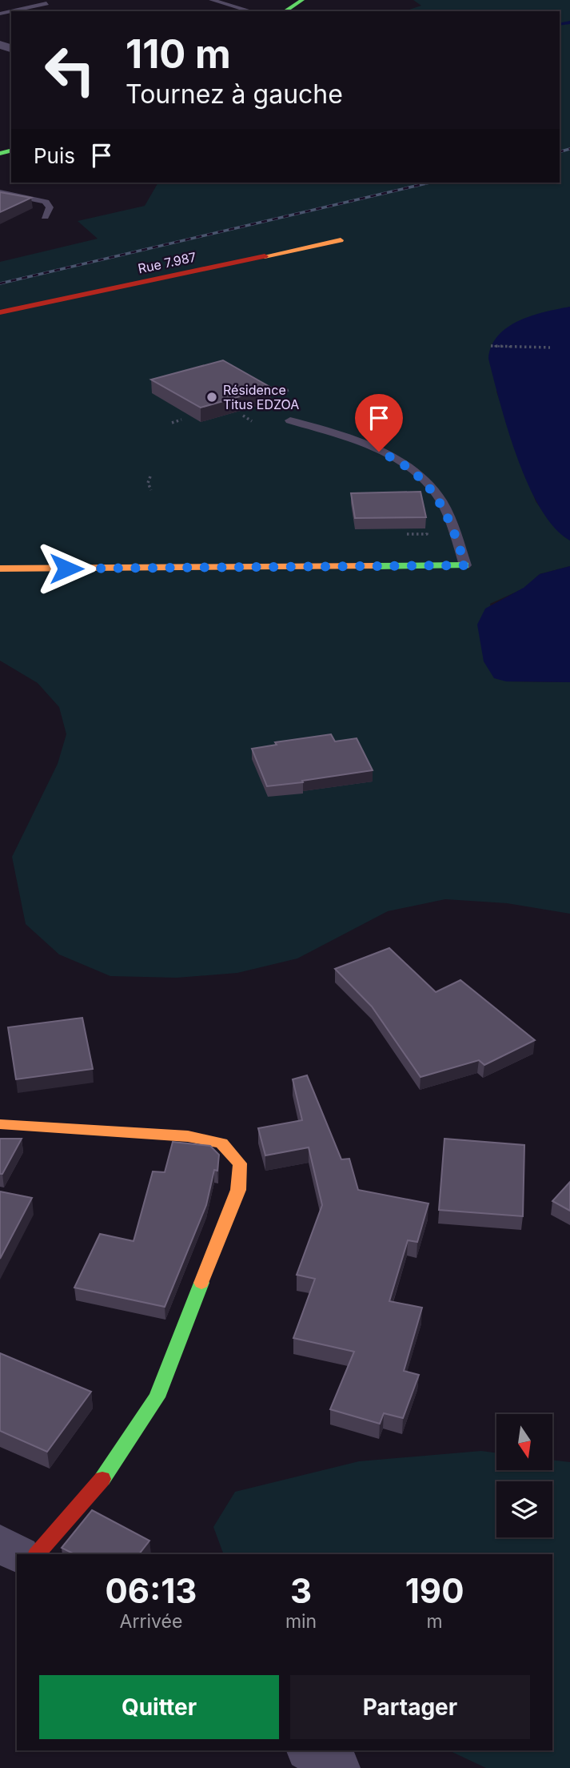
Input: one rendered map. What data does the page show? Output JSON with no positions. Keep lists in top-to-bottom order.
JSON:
{
  "streets": {
    "main road": ["Rue 7.987"]
  },
  "places": ["Résidence Titus EDZOA"],
  "north": "bottom",
  "page": {
    "turn": ["110 m", "Tournez à gauche"],
    "then": "Puis",
    "eta": [
      "06:13",
      "Arrivée",
      "3",
      "min",
      "190",
      "m"
    ],
    "buttons": ["Quitter", "Partager"]
  }
}
